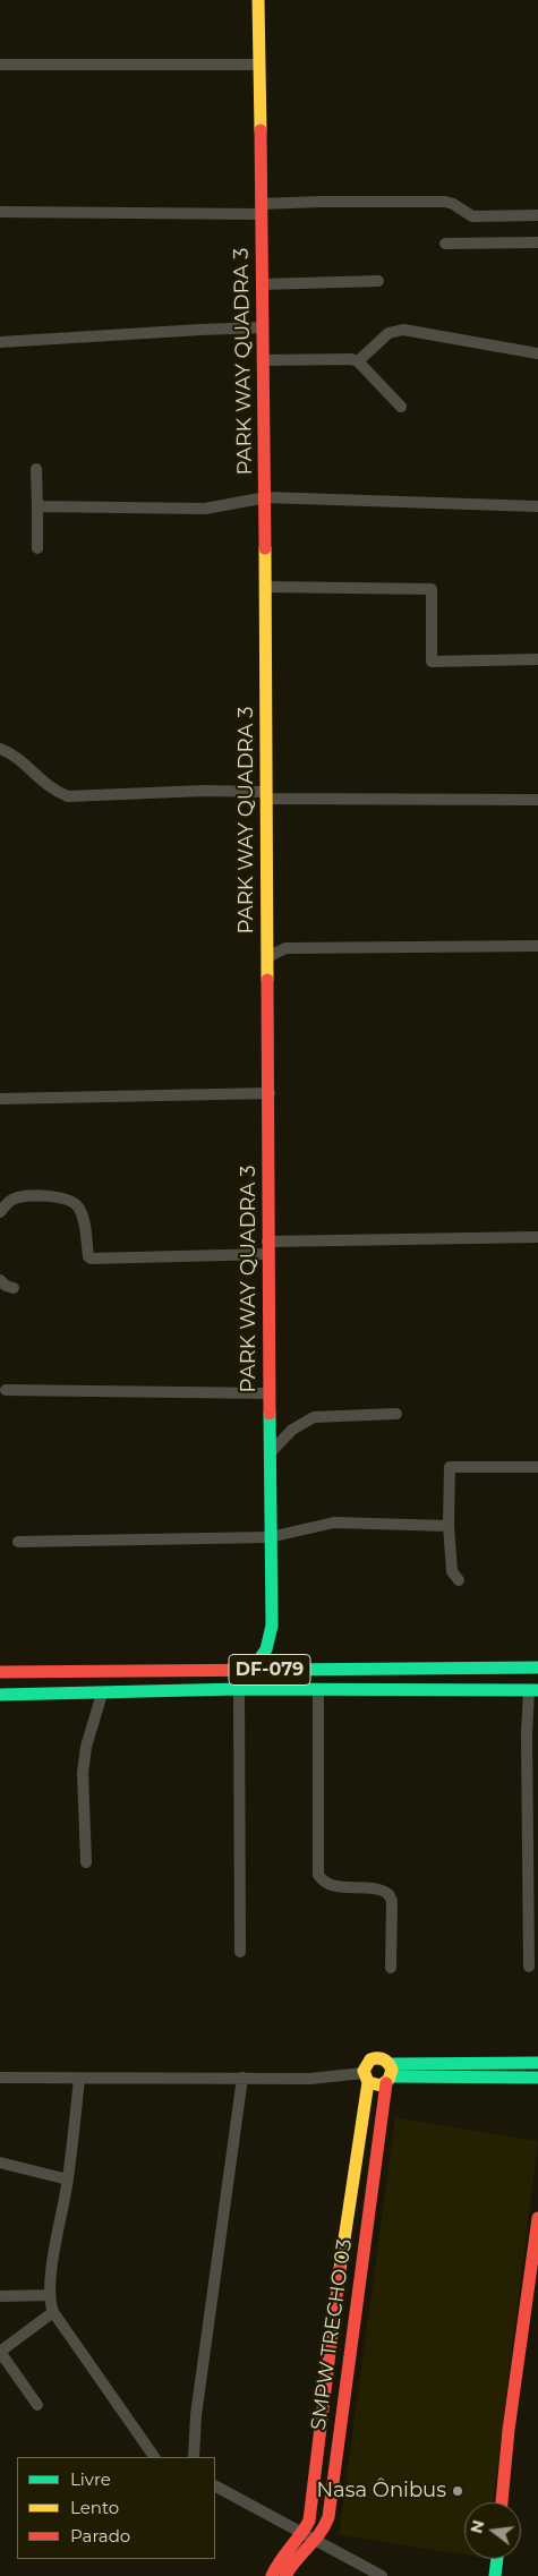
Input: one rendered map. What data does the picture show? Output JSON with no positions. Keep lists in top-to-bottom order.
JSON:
{
  "streets": {
    "street": ["PARK WAY QUADRA 3", "DF-079", "SMPW TRECHO 03"]
  },
  "crossings": [
    ["PARK WAY QUADRA 3", "DF-079"]
  ],
  "places": ["Nasa Ônibus"],
  "legend": ["Livre", "Lento", "Parado"],
  "north": "left"
}
